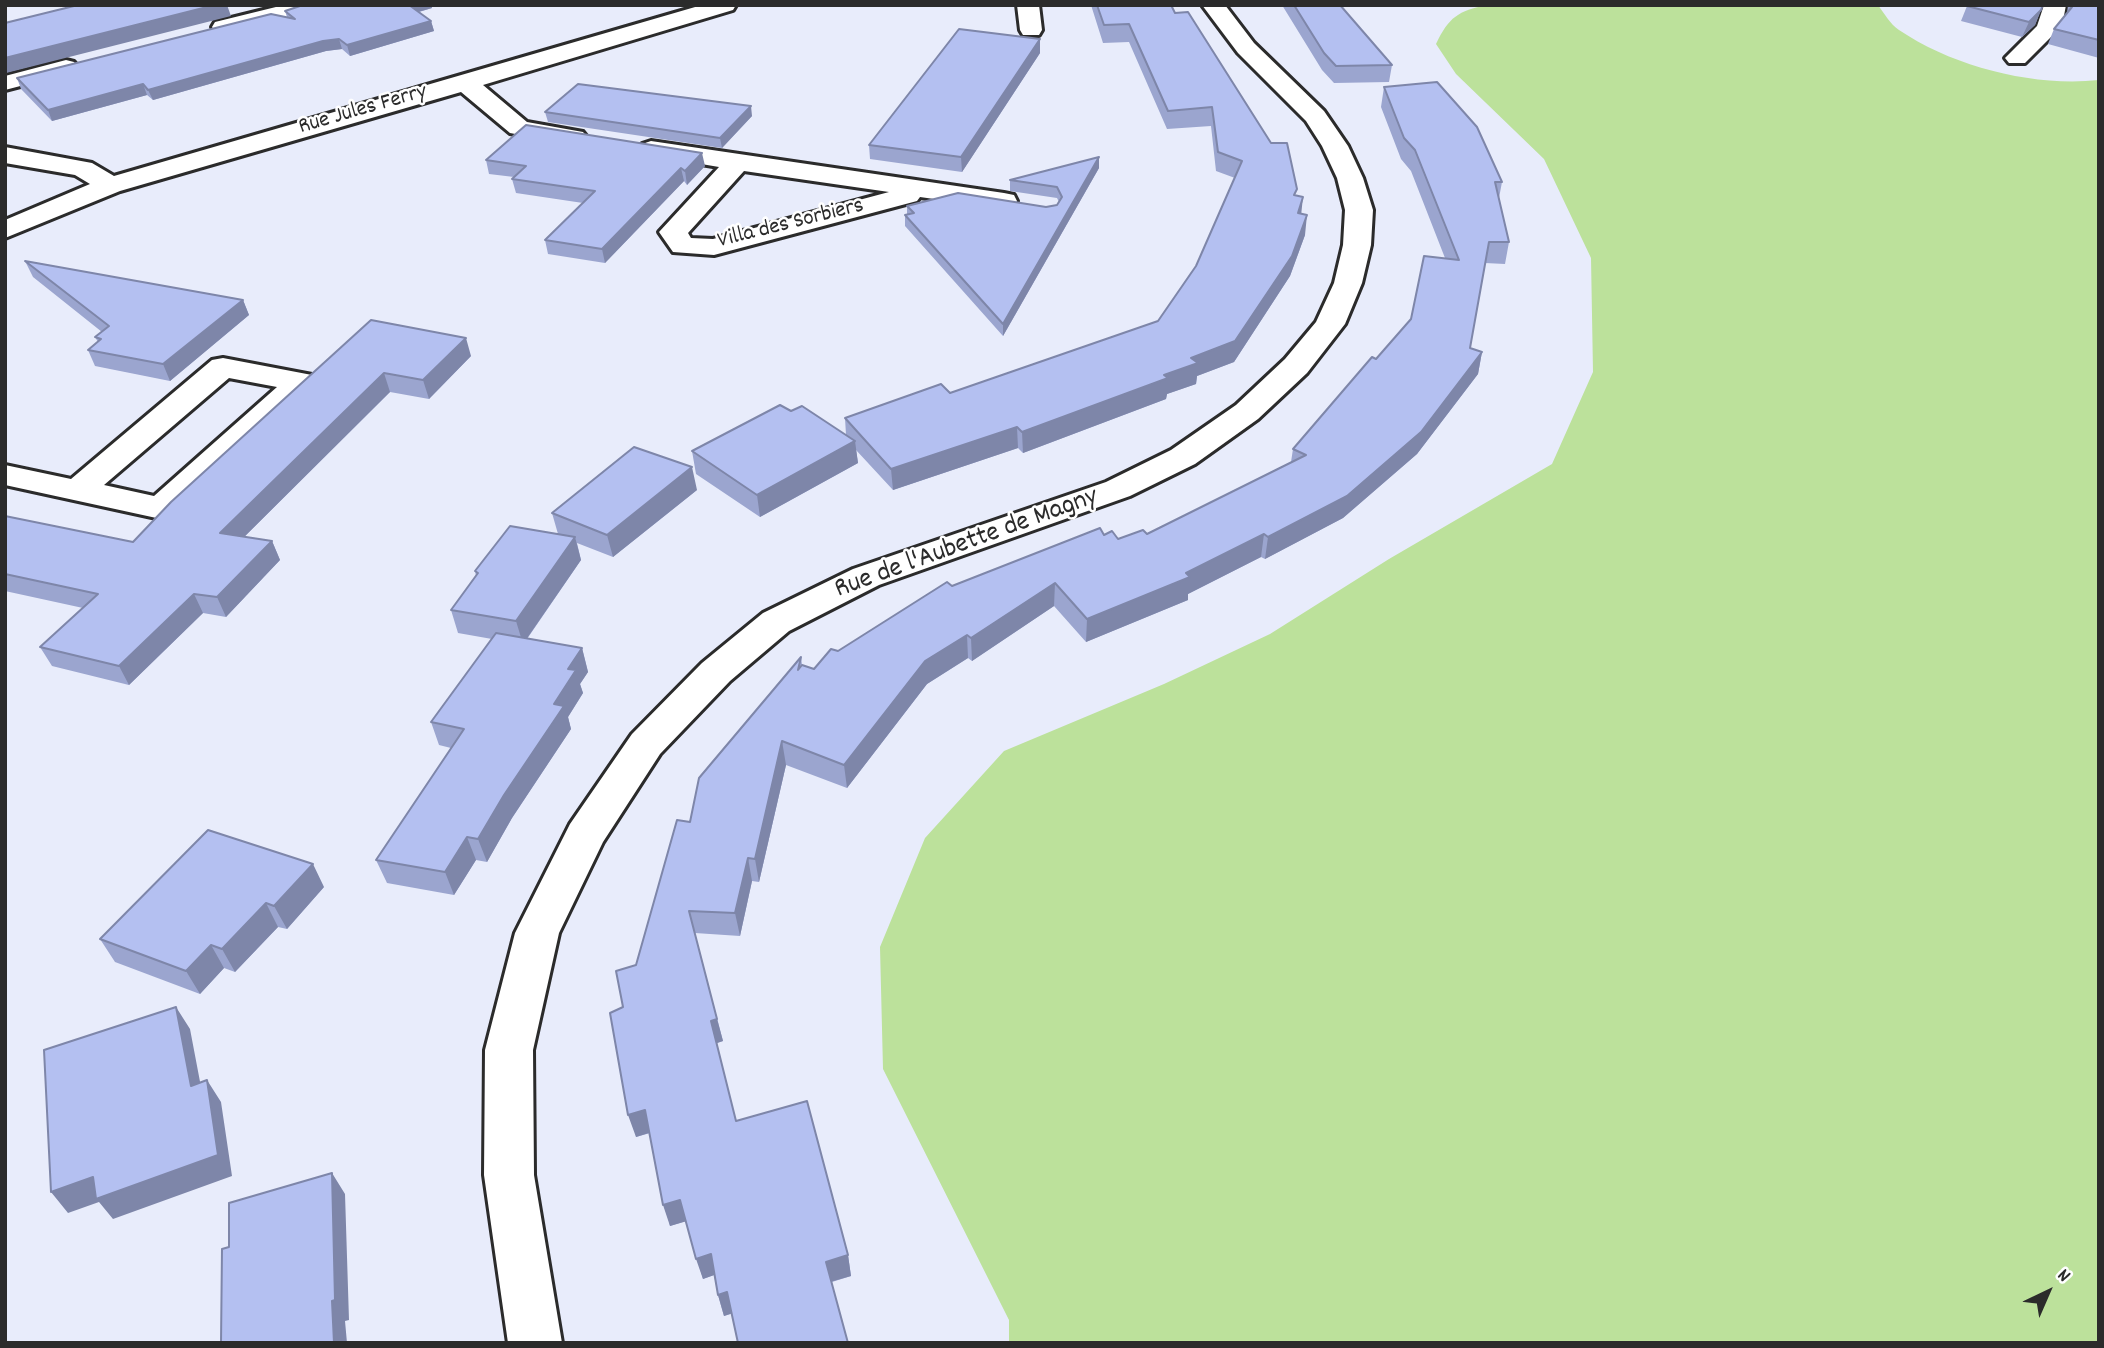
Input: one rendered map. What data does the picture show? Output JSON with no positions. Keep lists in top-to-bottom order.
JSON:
{
  "streets": {
    "street": ["Rue Jules Ferry", "Villa des Sorbiers", "Rue de l'Aubette de Magny"]
  },
  "north": "top right"
}
